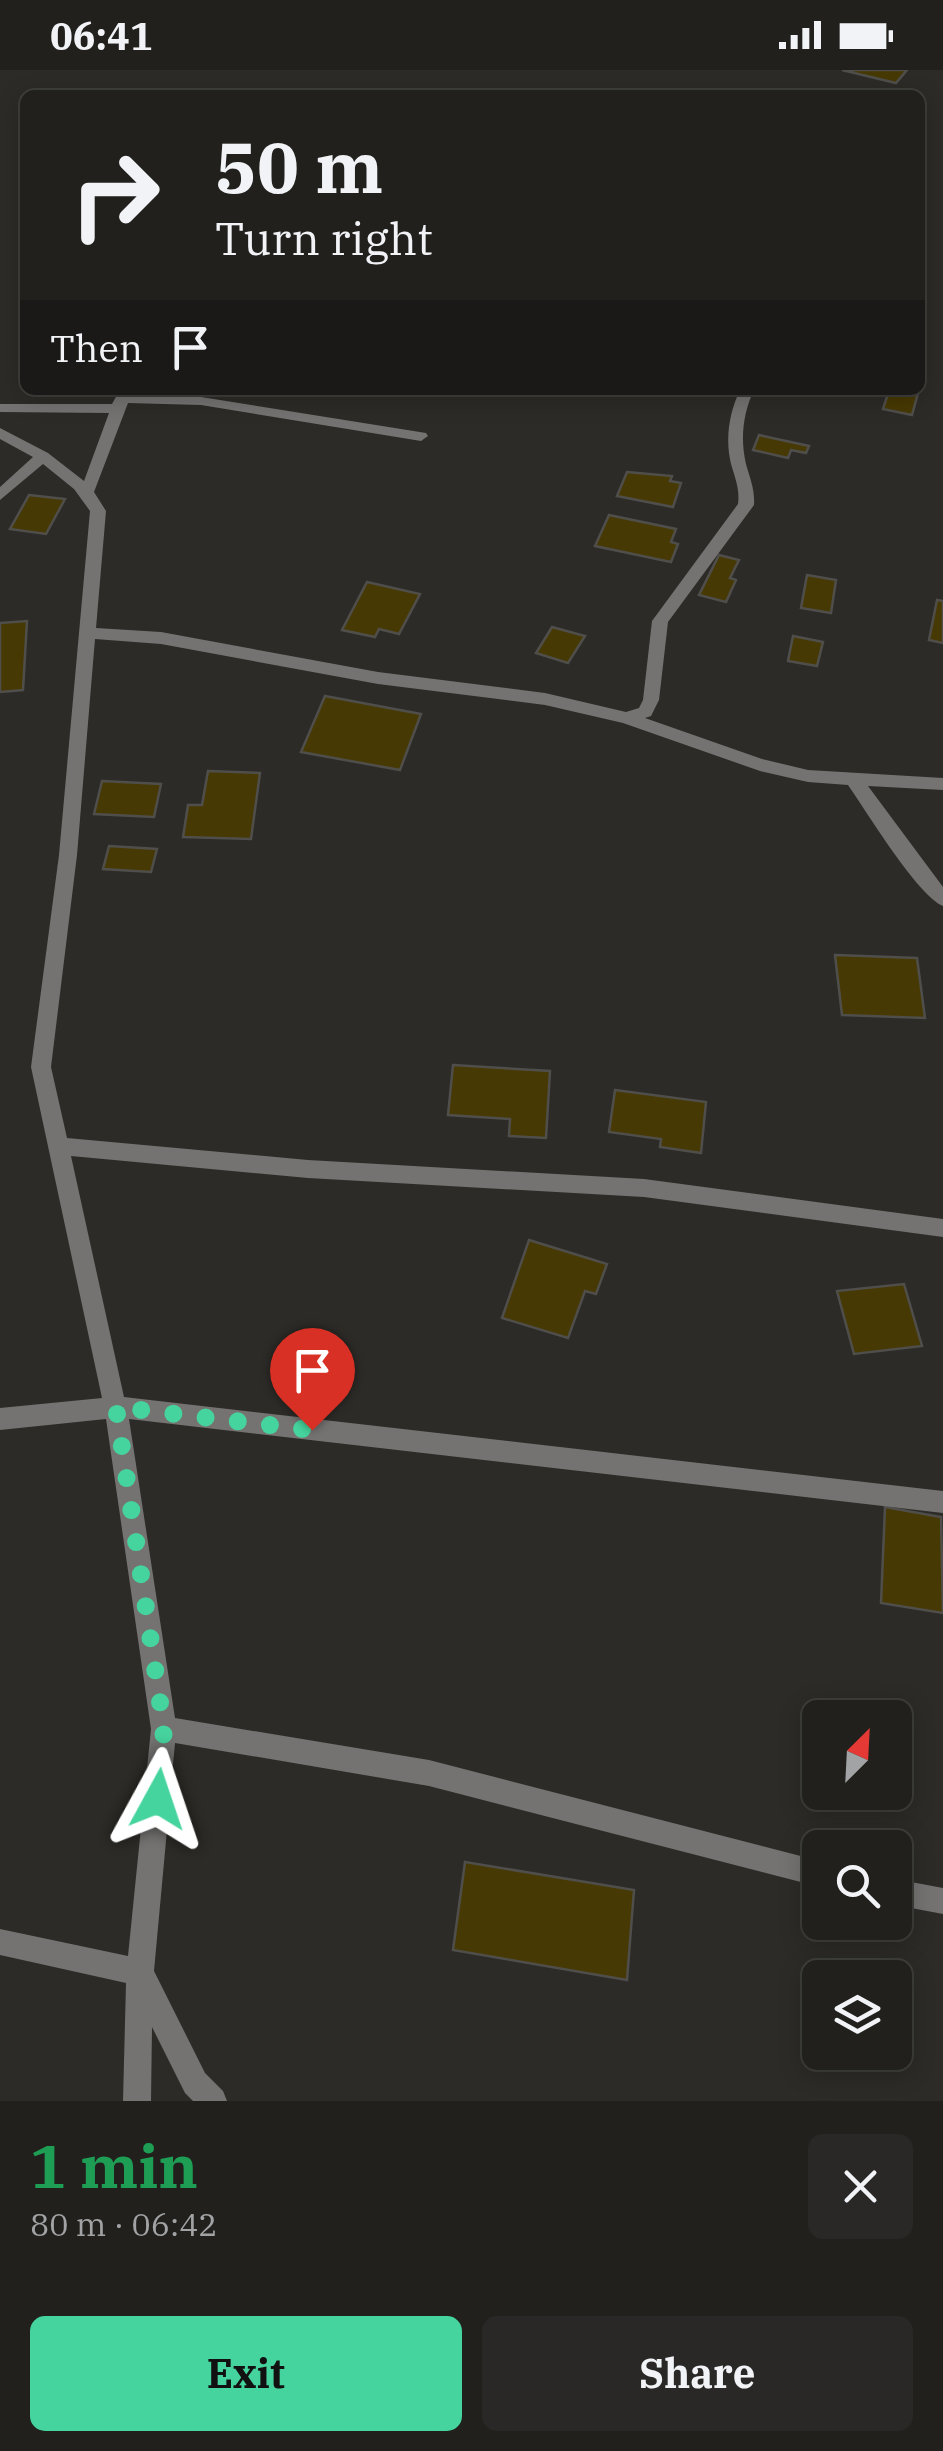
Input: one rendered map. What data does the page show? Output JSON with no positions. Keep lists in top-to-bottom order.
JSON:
{
  "north": "top right",
  "page": {
    "status": "06:41",
    "turn": ["50 m", "Turn right"],
    "then": "Then",
    "heading": ["1 min", "80 m · 06:42"],
    "buttons": ["Exit", "Share"]
  }
}
